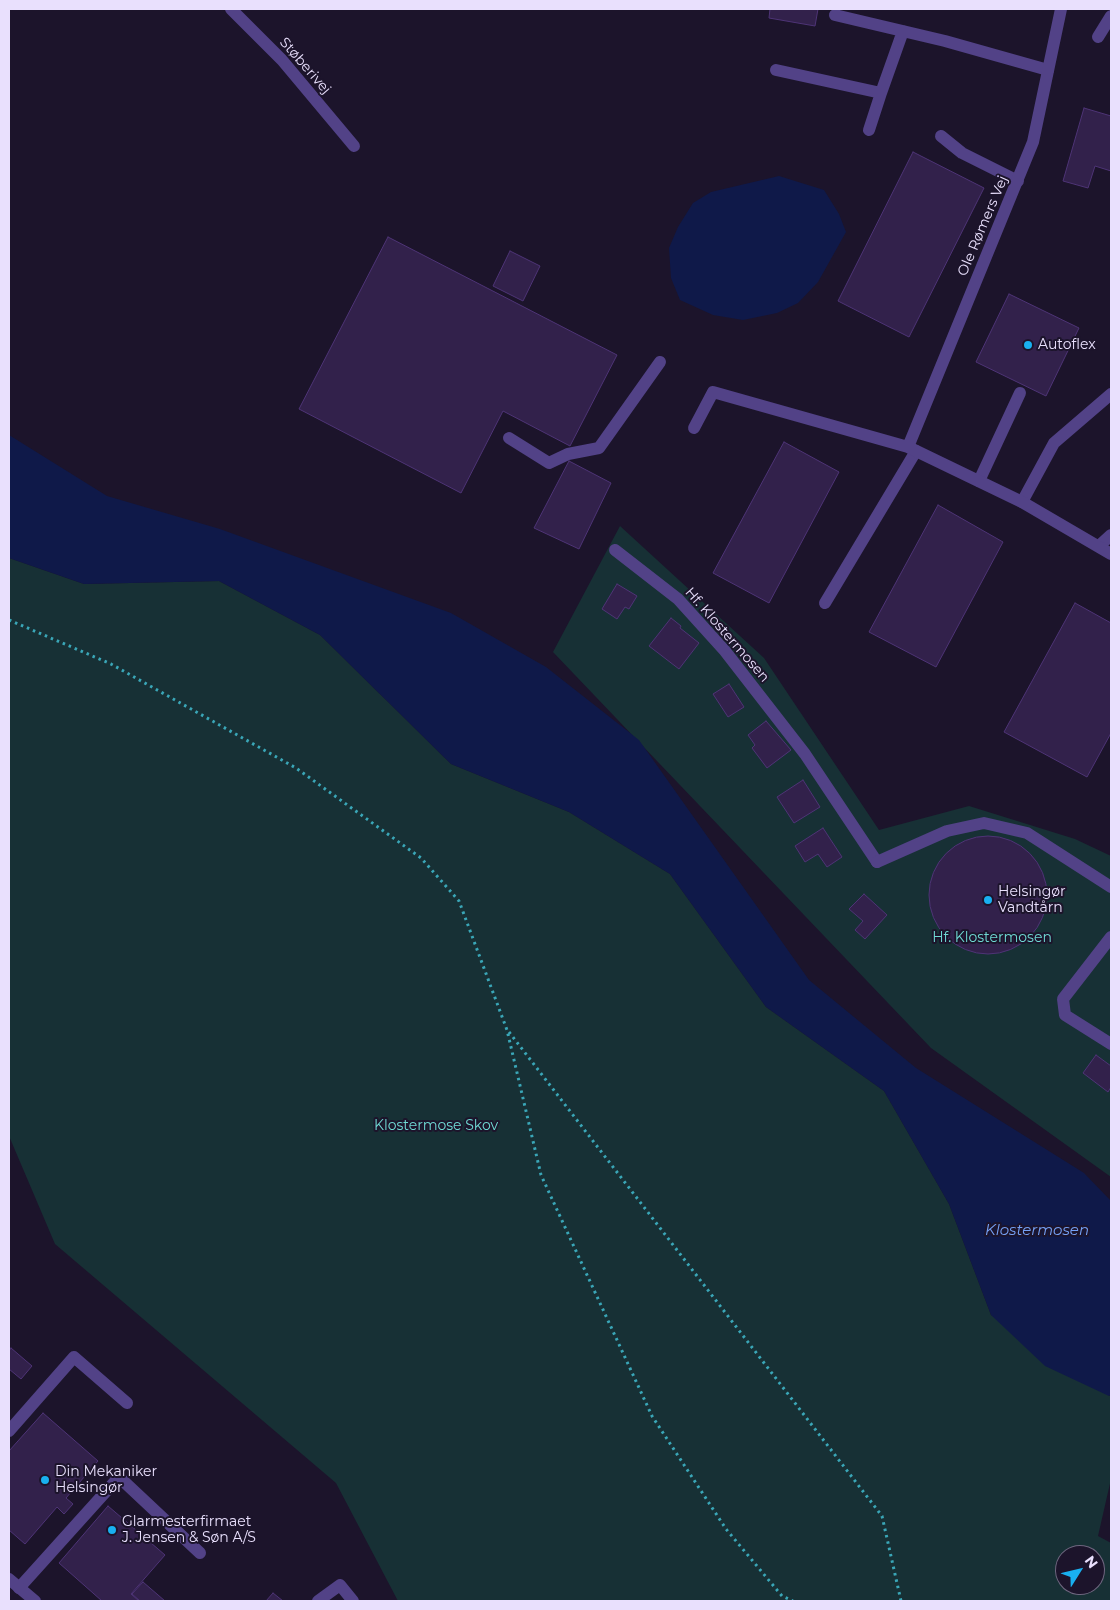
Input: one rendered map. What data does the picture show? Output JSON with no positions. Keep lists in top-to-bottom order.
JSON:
{
  "streets": {
    "street": ["Støberivej", "Ole Rømers Vej", "Hf. Klostermosen"]
  },
  "water": ["Klostermosen"],
  "parks": ["Hf. Klostermosen", "Klostermose Skov"],
  "places": [
    "Autoflex",
    "Helsingør Vandtårn",
    "Din Mekaniker Helsingør",
    "Glarmesterfirmaet J. Jensen & Søn A/S"
  ],
  "north": "top right"
}
